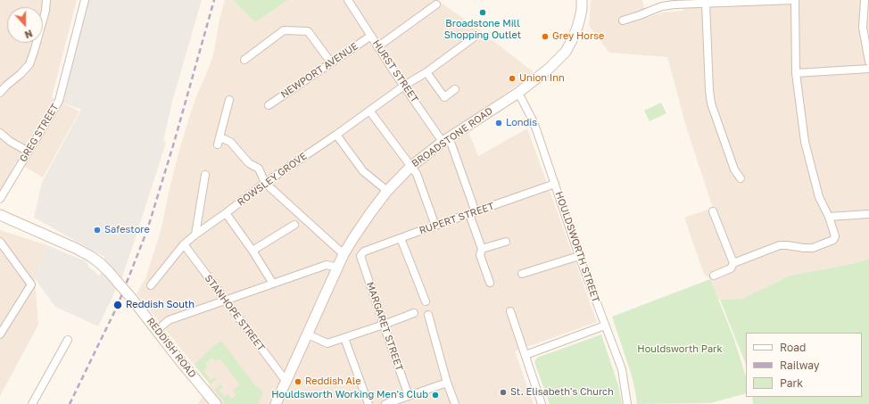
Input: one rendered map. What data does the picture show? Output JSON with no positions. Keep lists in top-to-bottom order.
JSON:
{
  "streets": {
    "main road": ["BROADSTONE ROAD", "REDDISH ROAD"],
    "street": [
      "NEWPORT AVENUE",
      "HURST STREET",
      "GREG STREET",
      "ROWSLEY GROVE",
      "RUPERT STREET",
      "HOULDSWORTH STREET",
      "STANHOPE STREET",
      "MARGARET STREET"
    ]
  },
  "crossings": [
    ["NEWPORT AVENUE", "HURST STREET"],
    ["HURST STREET", "BROADSTONE ROAD"],
    ["HURST STREET", "ROWSLEY GROVE"],
    ["HURST STREET", "RUPERT STREET"],
    ["BROADSTONE ROAD", "HOULDSWORTH STREET"],
    ["BROADSTONE ROAD", "STANHOPE STREET"],
    ["ROWSLEY GROVE", "STANHOPE STREET"],
    ["RUPERT STREET", "HOULDSWORTH STREET"],
    ["RUPERT STREET", "MARGARET STREET"]
  ],
  "parks": ["Houldsworth Park"],
  "places": [
    "Broadstone Mill Shopping Outlet",
    "Grey Horse",
    "Union Inn",
    "Londis",
    "Safestore",
    "Reddish South",
    "Reddish Ale",
    "St. Elisabeth's Church",
    "Houldsworth Working Men's Club"
  ],
  "legend": ["Road", "Railway", "Park"],
  "north": "bottom"
}
